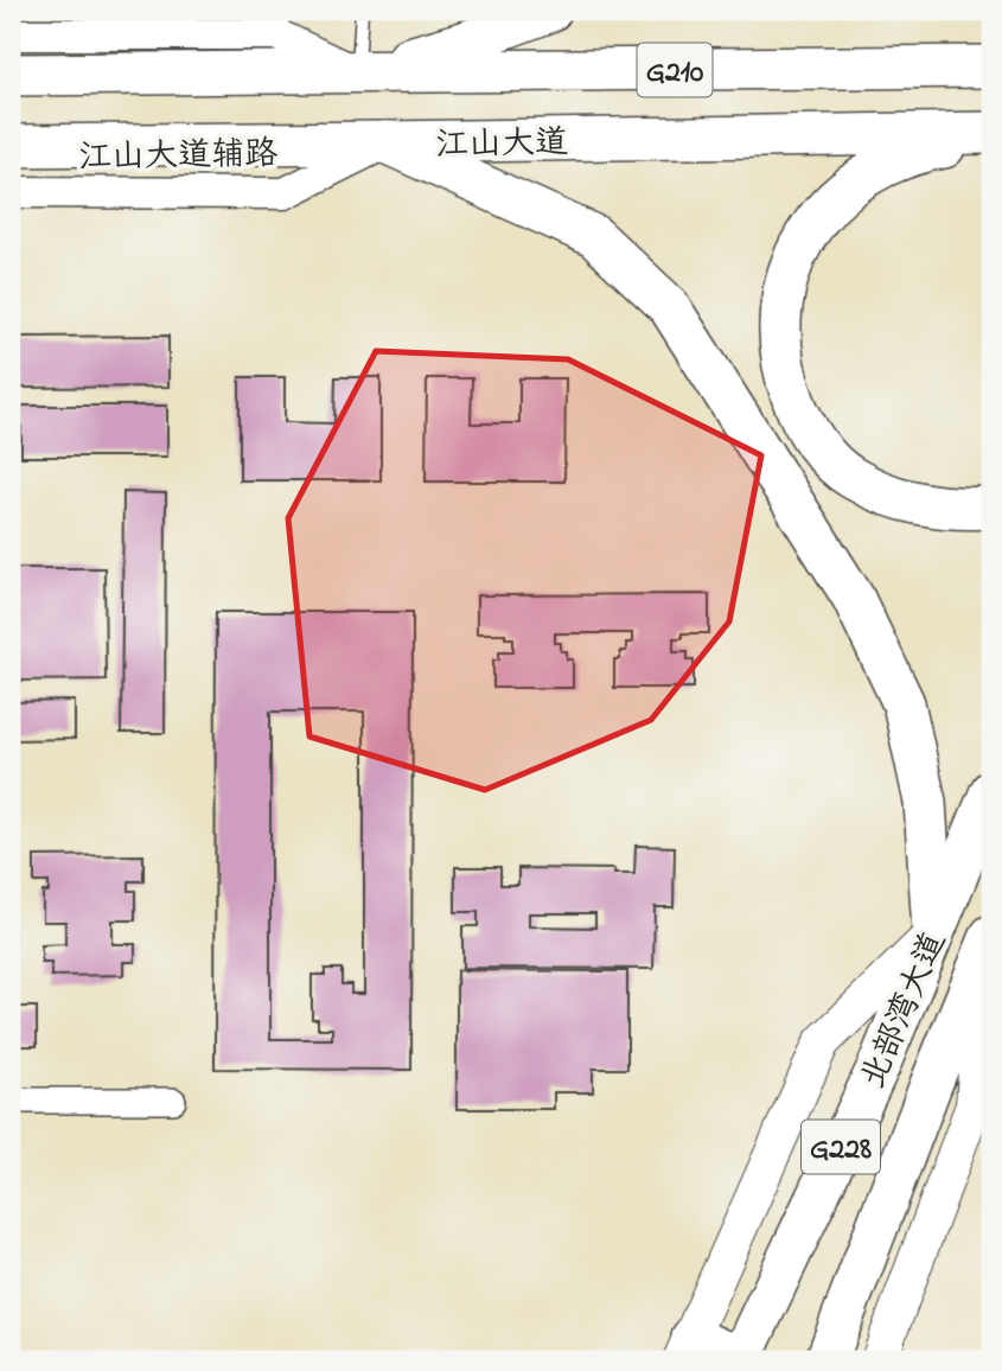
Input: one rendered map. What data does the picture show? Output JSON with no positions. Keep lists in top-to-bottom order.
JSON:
{
  "streets": {
    "highway": [
      "G210",
      "江山大道",
      "北部湾大道",
      "G228"
    ],
    "street": ["江山大道辅路"]
  },
  "crossings": [
    ["江山大道", "江山大道辅路"]
  ]
}
